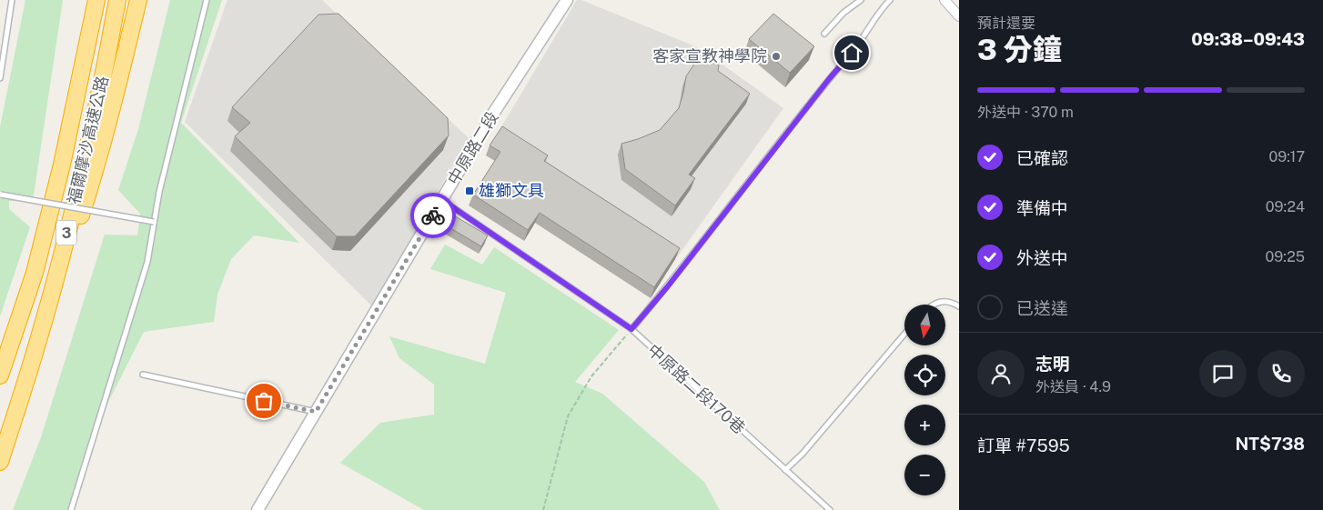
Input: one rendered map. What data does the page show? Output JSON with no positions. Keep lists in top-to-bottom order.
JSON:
{
  "streets": {
    "highway": ["福爾摩沙高速公路", "3"],
    "street": ["中原路二段"],
    "lane": ["中原路二段170巷"]
  },
  "crossings": [
    ["中原路二段", "中原路二段170巷"]
  ],
  "places": {
    "other": ["客家宣教神學院"],
    "transit": ["雄獅文具"]
  },
  "north": "bottom",
  "page": {
    "heading": ["3 分鐘", "預計還要", "09:38–09:43"],
    "panel": [
      "志明",
      "外送員 · 4.9",
      "訂單 #7595",
      "NT$738"
    ],
    "bar": "外送中 · 370 m",
    "list": [
      ["已確認", "09:17"],
      ["準備中", "09:24"],
      ["外送中", "09:25"],
      "已送達"
    ],
    "map_buttons": ["+", "−"]
  }
}
